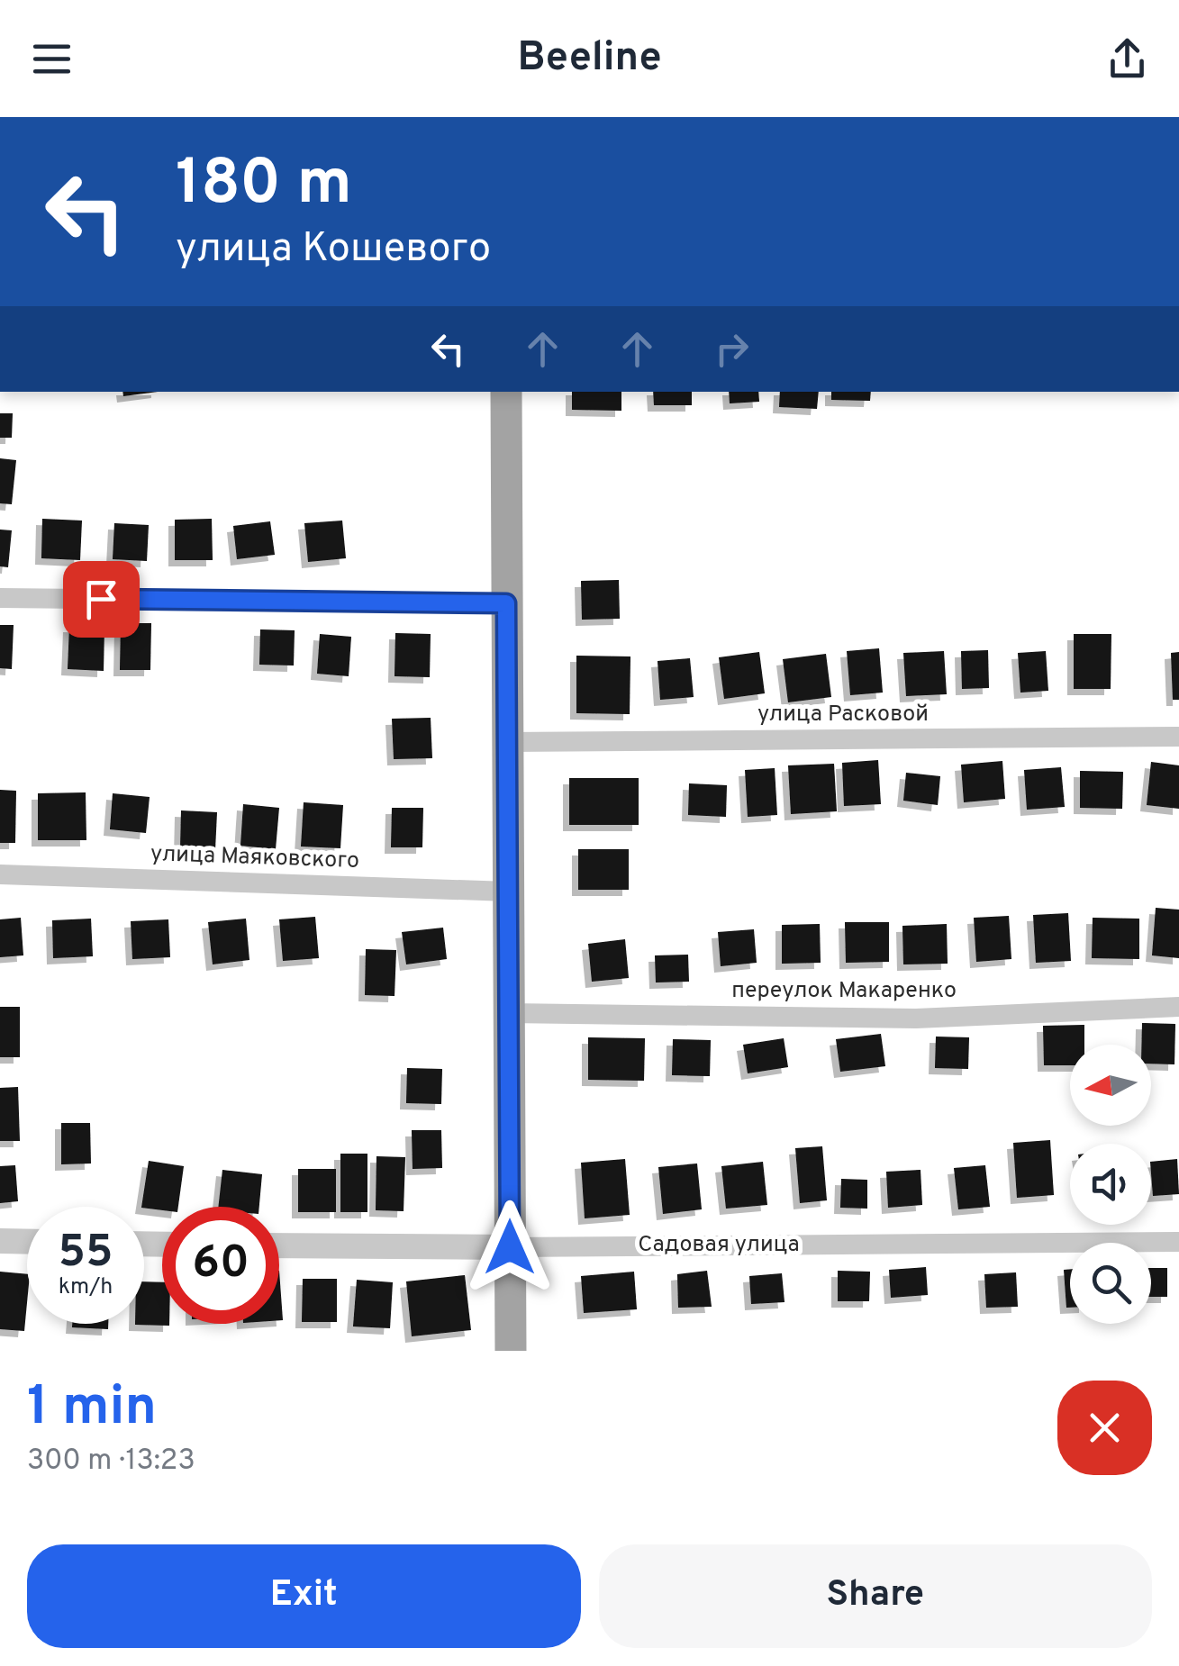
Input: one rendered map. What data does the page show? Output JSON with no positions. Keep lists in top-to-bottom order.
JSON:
{
  "streets": {
    "street": [
      "улица Расковой",
      "улица Маяковского",
      "переулок Макаренко",
      "Садовая улица"
    ]
  },
  "north": "left",
  "page": {
    "header": "Beeline",
    "turn": ["180 m", "улица Кошевого"],
    "speed": "55 km/h",
    "limit": "60",
    "heading": ["1 min", "300 m · 13:23"],
    "buttons": ["Exit", "Share"]
  }
}
